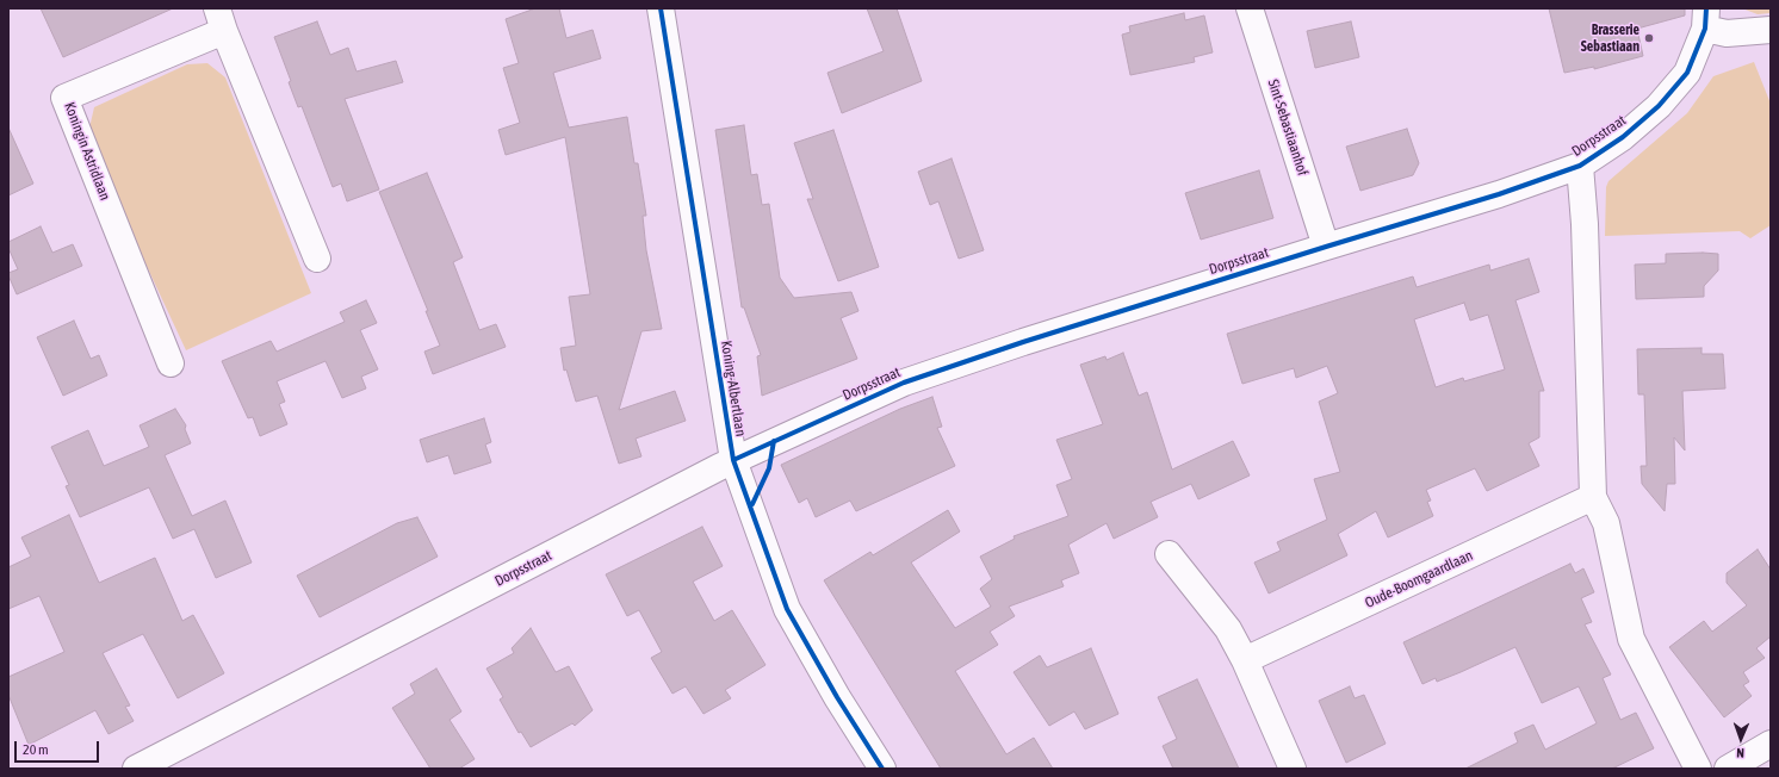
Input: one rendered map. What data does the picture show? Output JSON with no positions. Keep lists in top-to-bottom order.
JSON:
{
  "streets": {
    "street": [
      "Sint-Sebastiaanhof",
      "Dorpsstraat",
      "Koningin Astridlaan",
      "Koning-Albertlaan",
      "Oude-Boomgaardlaan"
    ]
  },
  "crossings": [
    ["Sint-Sebastiaanhof", "Dorpsstraat"],
    ["Dorpsstraat", "Koning-Albertlaan"]
  ],
  "places": ["Brasserie Sebastiaan"],
  "scale_bar": "20 m",
  "north": "bottom"
}
